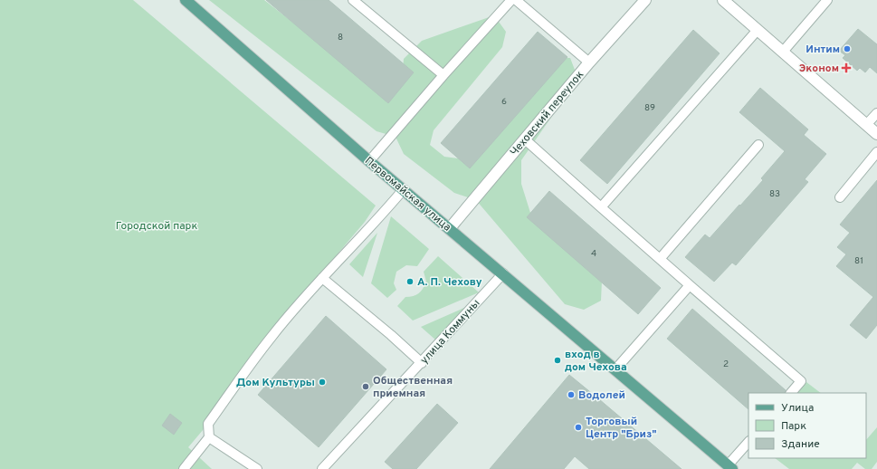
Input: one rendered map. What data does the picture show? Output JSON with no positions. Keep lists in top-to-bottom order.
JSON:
{
  "streets": {
    "main road": ["Первомайская улица"],
    "street": ["Чеховский переулок"],
    "lane": ["улица Коммуны"]
  },
  "crossings": [
    ["Чеховский переулок", "Первомайская улица"],
    ["Первомайская улица", "улица Коммуны"]
  ],
  "parks": ["Городской парк"],
  "places": {
    "other": [
      "Интим",
      "А. П. Чехову",
      "вход в дом Чехова",
      "Дом Культуры",
      "Общественная приемная",
      "Водолей",
      "Торговый Центр \"Бриз\""
    ],
    "health": ["Эконом"]
  },
  "house_numbers": [
    "8",
    "6",
    "89",
    "83",
    "4",
    "81",
    "2"
  ],
  "legend": ["Улица", "Парк", "Здание"]
}
